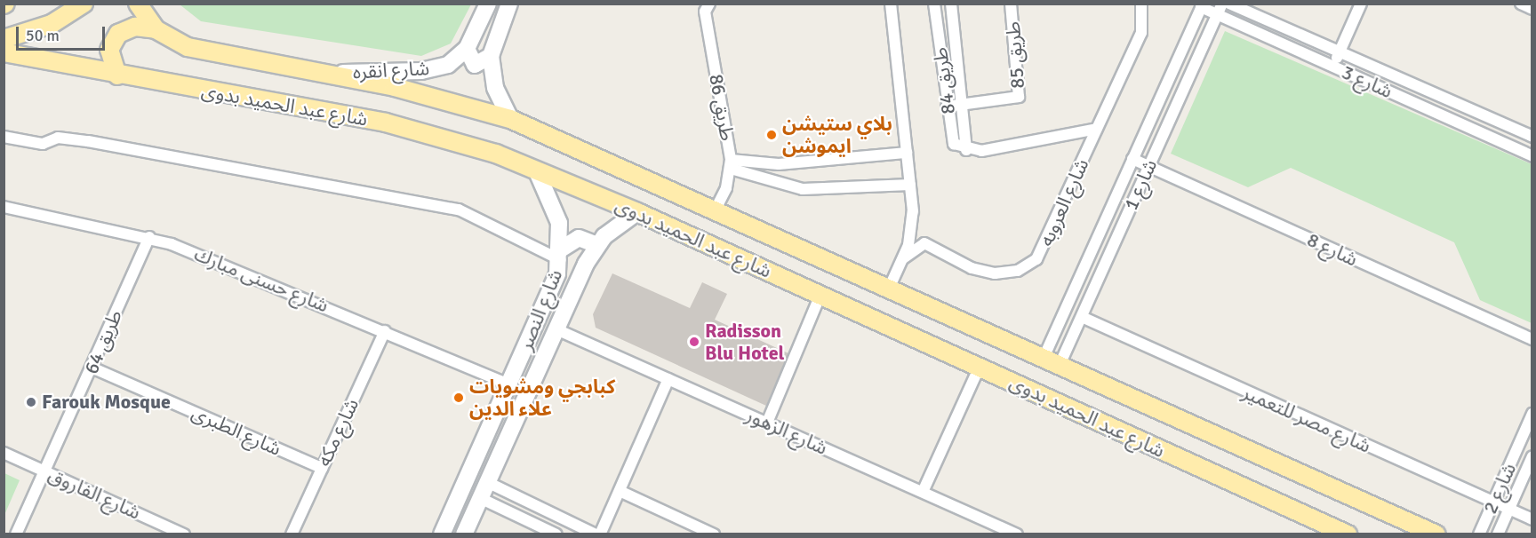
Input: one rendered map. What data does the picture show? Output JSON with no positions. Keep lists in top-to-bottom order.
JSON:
{
  "streets": {
    "main road": ["شارع عبد الحميد بدوى"],
    "street": [
      "طريق 85",
      "شارع انقره",
      "طريق 84",
      "شارع 3",
      "طريق 86",
      "شارع 1",
      "شارع العروبه",
      "شارع 8",
      "شارع حسنى مبارك",
      "شارع النصر",
      "طريق 64",
      "شارع مصر للتعمير",
      "شارع الطبرى",
      "شارع الزهور",
      "شارع مكه",
      "شارع 2",
      "شارع الفاروق"
    ]
  },
  "crossings": [
    ["طريق 85", "طريق 84"],
    ["شارع انقره", "شارع عبد الحميد بدوى"],
    ["شارع 3", "شارع 1"],
    ["شارع عبد الحميد بدوى", "طريق 86"],
    ["شارع عبد الحميد بدوى", "شارع 1"],
    ["شارع عبد الحميد بدوى", "شارع النصر"],
    ["شارع 1", "شارع 8"],
    ["شارع 1", "شارع مصر للتعمير"],
    ["شارع حسنى مبارك", "شارع النصر"],
    ["شارع حسنى مبارك", "طريق 64"],
    ["شارع حسنى مبارك", "شارع مكه"],
    ["شارع النصر", "شارع الزهور"],
    ["طريق 64", "شارع الطبرى"],
    ["طريق 64", "شارع الفاروق"],
    ["شارع مصر للتعمير", "شارع 2"],
    ["شارع الطبرى", "شارع مكه"]
  ],
  "places": [
    "بلاي ستيشن ايموشن",
    "Radisson Blu Hotel",
    "كبابجي ومشويات علاء الدين",
    "Farouk Mosque"
  ],
  "scale_bar": "50 m"
}
